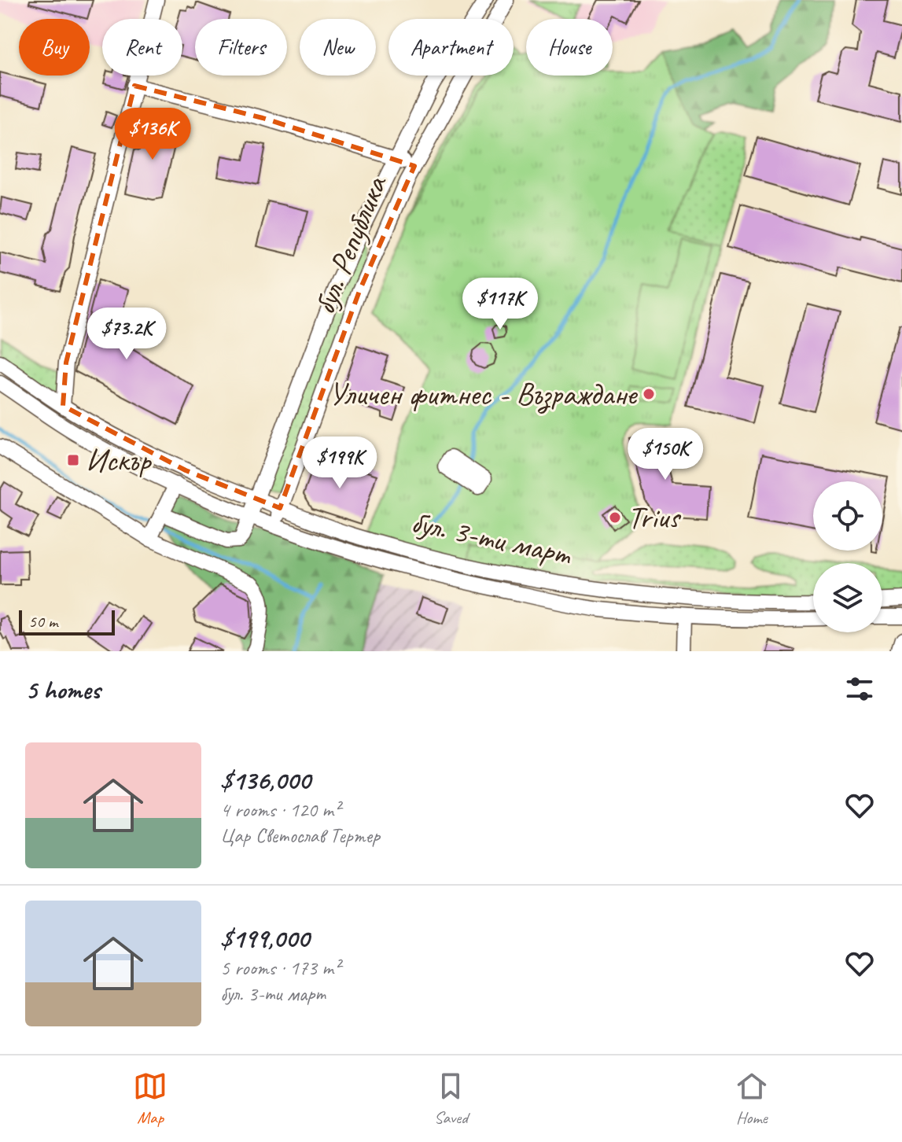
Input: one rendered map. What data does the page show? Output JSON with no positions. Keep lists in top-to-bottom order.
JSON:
{
  "streets": {
    "street": ["бул. Република", "бул. 3-ти март"]
  },
  "crossings": [
    ["бул. Република", "бул. 3-ти март"]
  ],
  "places": {
    "other": ["Уличен фитнес - Възраждане", "Trius"],
    "transit": ["Искър"]
  },
  "scale_bar": "50 m",
  "page": {
    "chip": [
      "Buy",
      "Rent",
      "Filters",
      "New",
      "Apartment",
      "House"
    ],
    "price": [
      "$136K",
      "$117K",
      "$73.2K",
      "$150K",
      "$199K"
    ],
    "scale": "50 m",
    "heading": "5 homes",
    "list": [
      {
        "name": "$136,000",
        "note": "4 rooms · 120 m² · Цар Светослав Тертер"
      },
      {
        "name": "$199,000",
        "note": "5 rooms · 173 m² · бул. 3-ти март"
      }
    ],
    "tabs": ["Map", "Saved", "Home"]
  }
}
